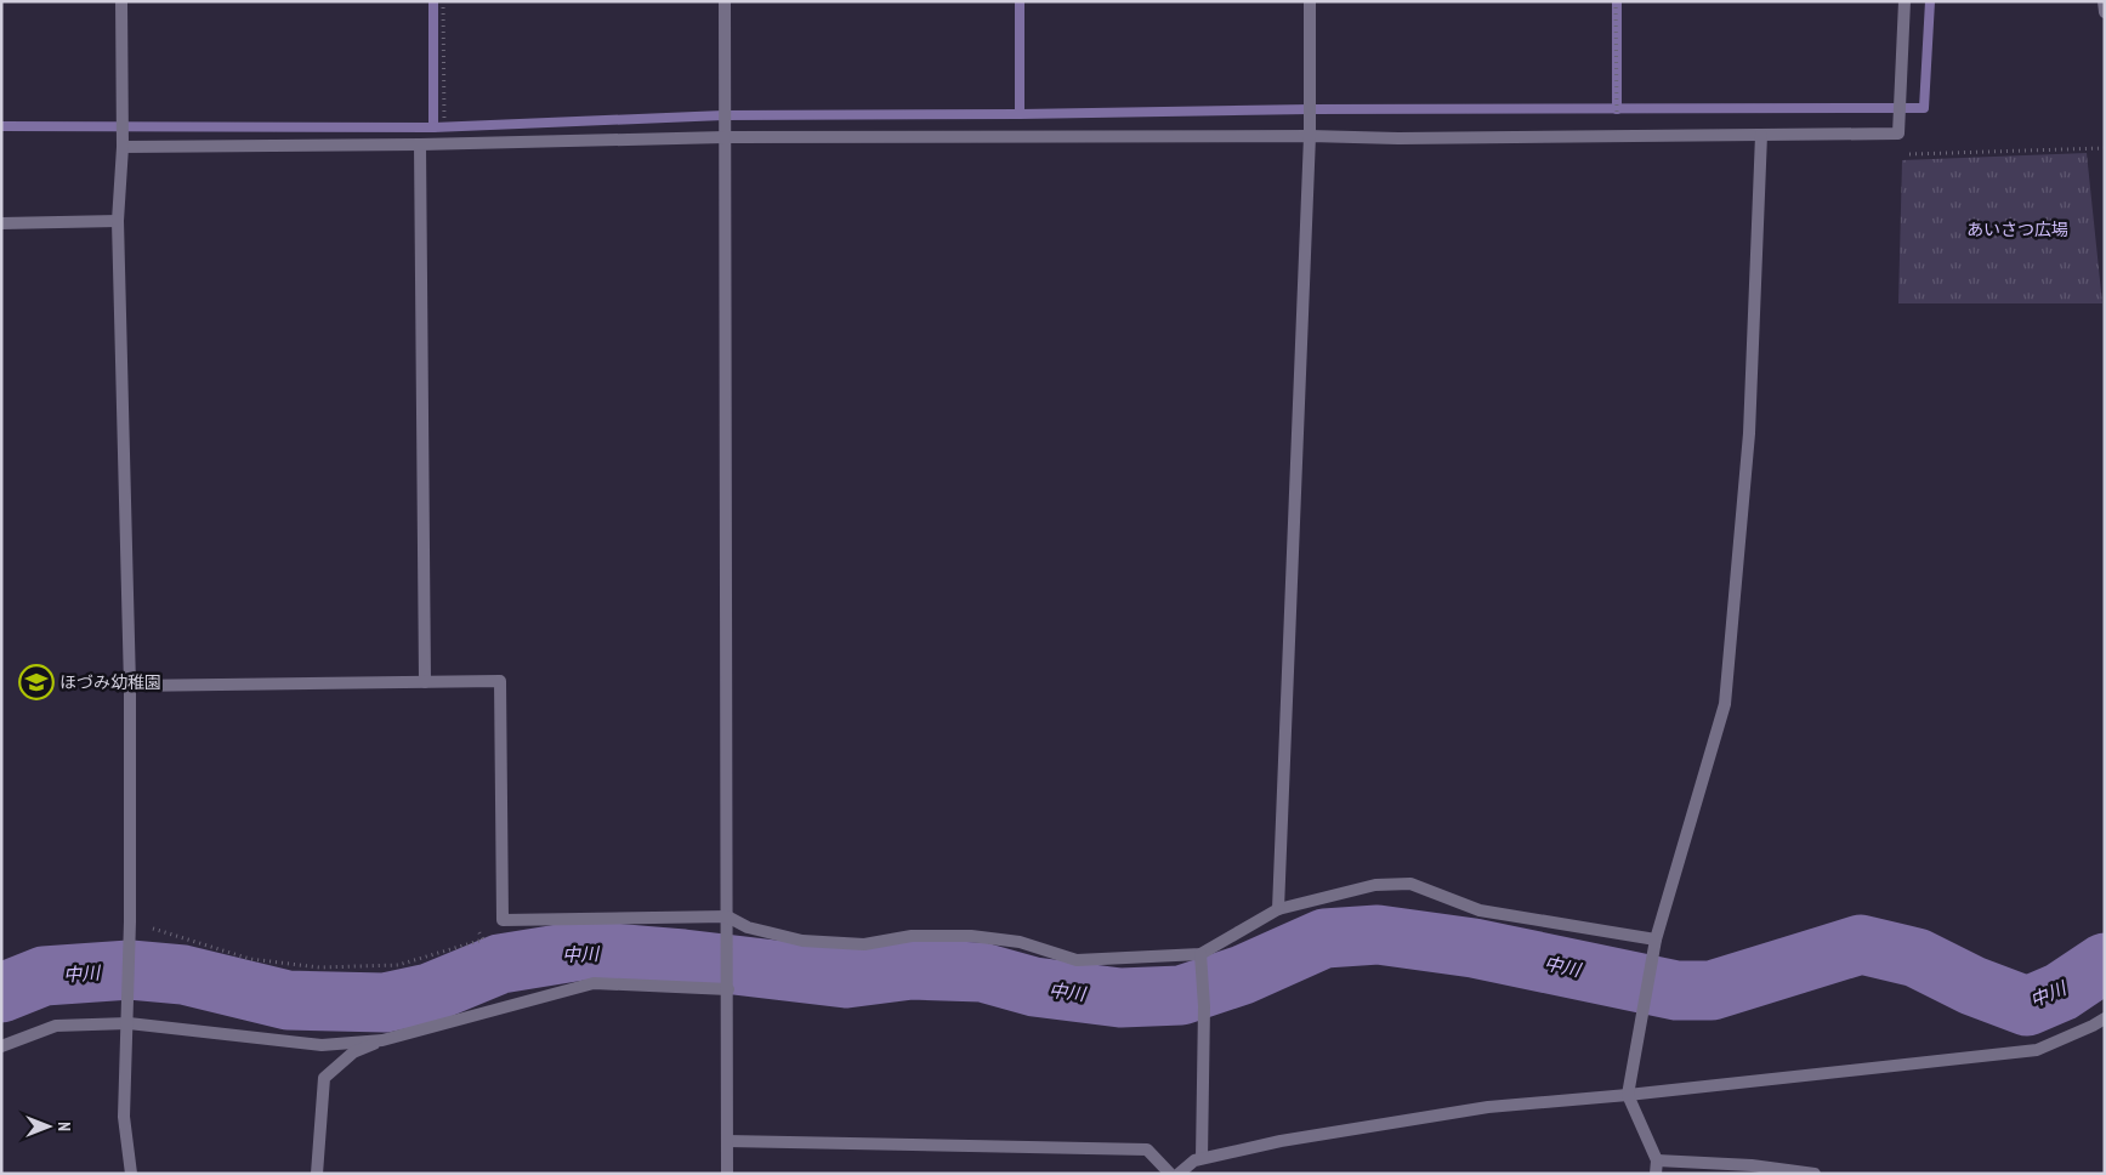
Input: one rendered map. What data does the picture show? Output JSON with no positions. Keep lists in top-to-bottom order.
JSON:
{
  "water": ["中川"],
  "parks": ["あいさつ広場"],
  "places": {
    "school or university": ["ほづみ幼稚園"]
  },
  "north": "right"
}
